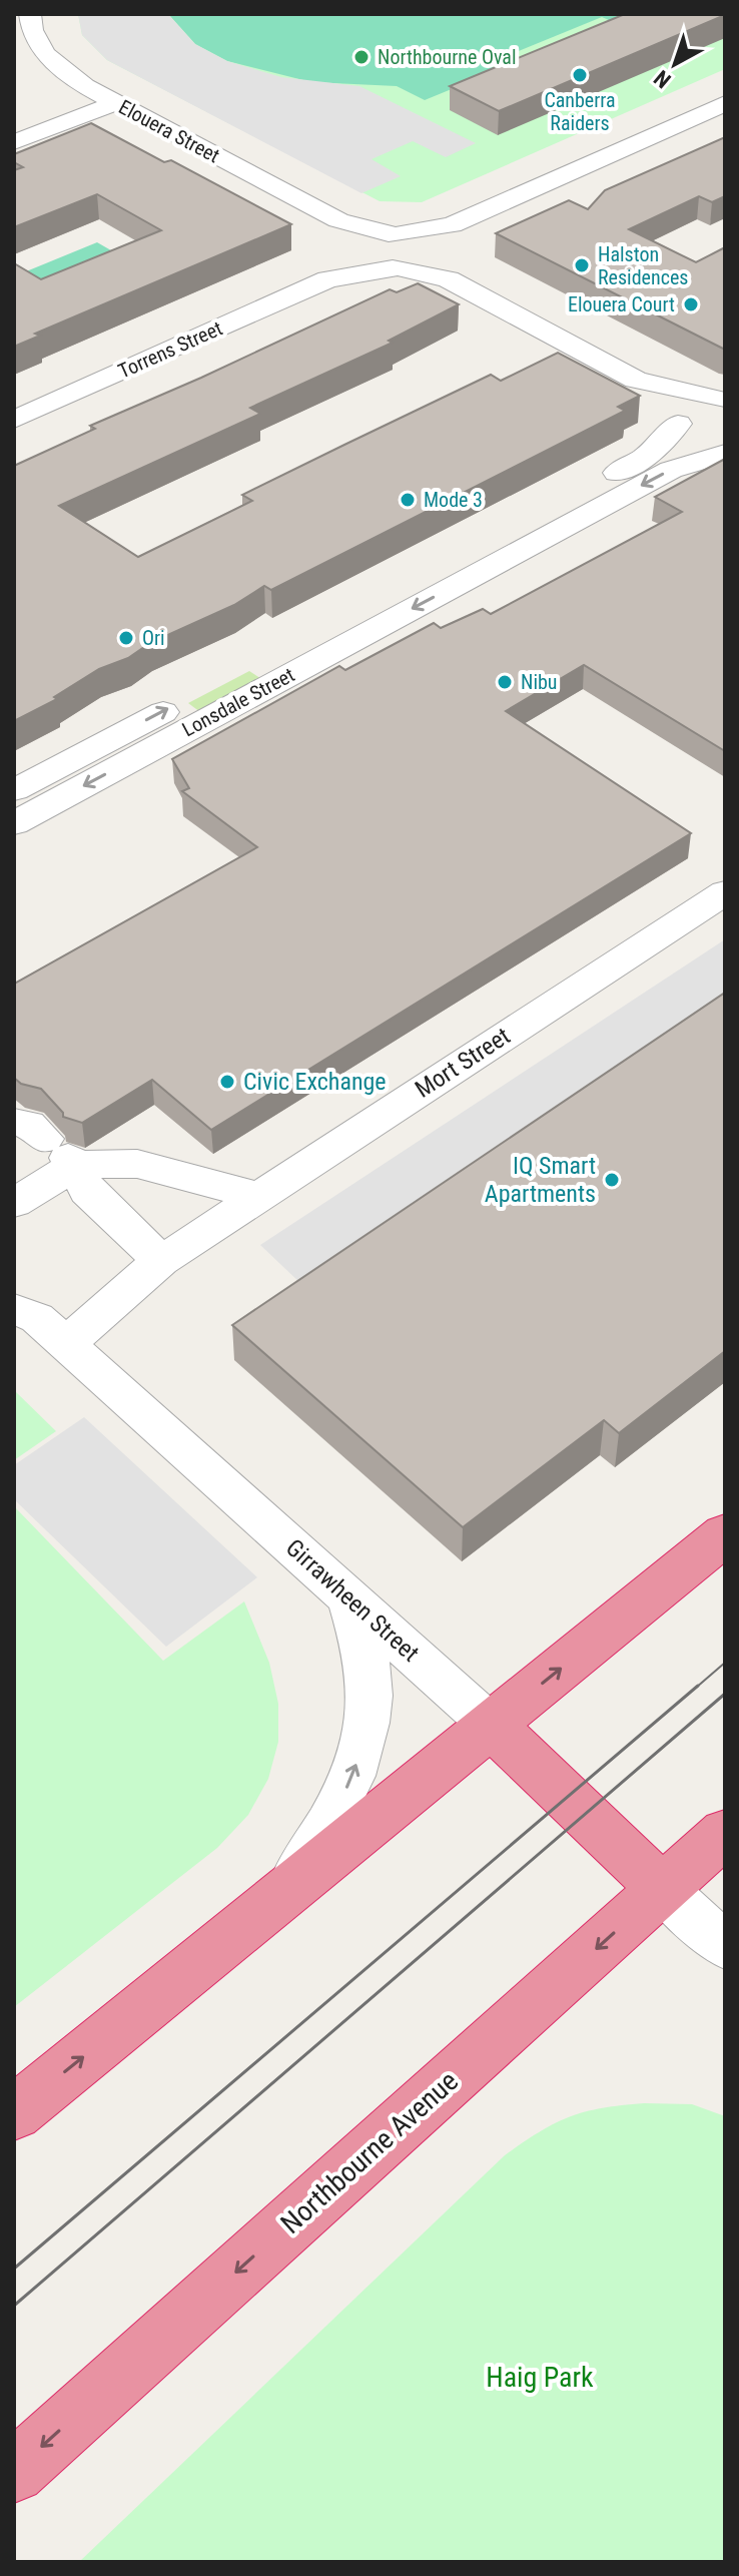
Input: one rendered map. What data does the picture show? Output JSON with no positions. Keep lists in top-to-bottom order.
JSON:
{
  "streets": {
    "highway": ["Girrawheen Street", "Northbourne Avenue"],
    "street": [
      "Elouera Street",
      "Torrens Street",
      "Lonsdale Street",
      "Mort Street"
    ]
  },
  "crossings": [
    ["Elouera Street", "Torrens Street"],
    ["Mort Street", "Girrawheen Street"],
    ["Girrawheen Street", "Northbourne Avenue"]
  ],
  "parks": ["Haig Park"],
  "places": [
    "Northbourne Oval",
    "Canberra Raiders",
    "Halston Residences",
    "Elouera Court",
    "Mode 3",
    "Ori",
    "Nibu",
    "Civic Exchange",
    "IQ Smart Apartments"
  ],
  "north": "bottom left"
}
